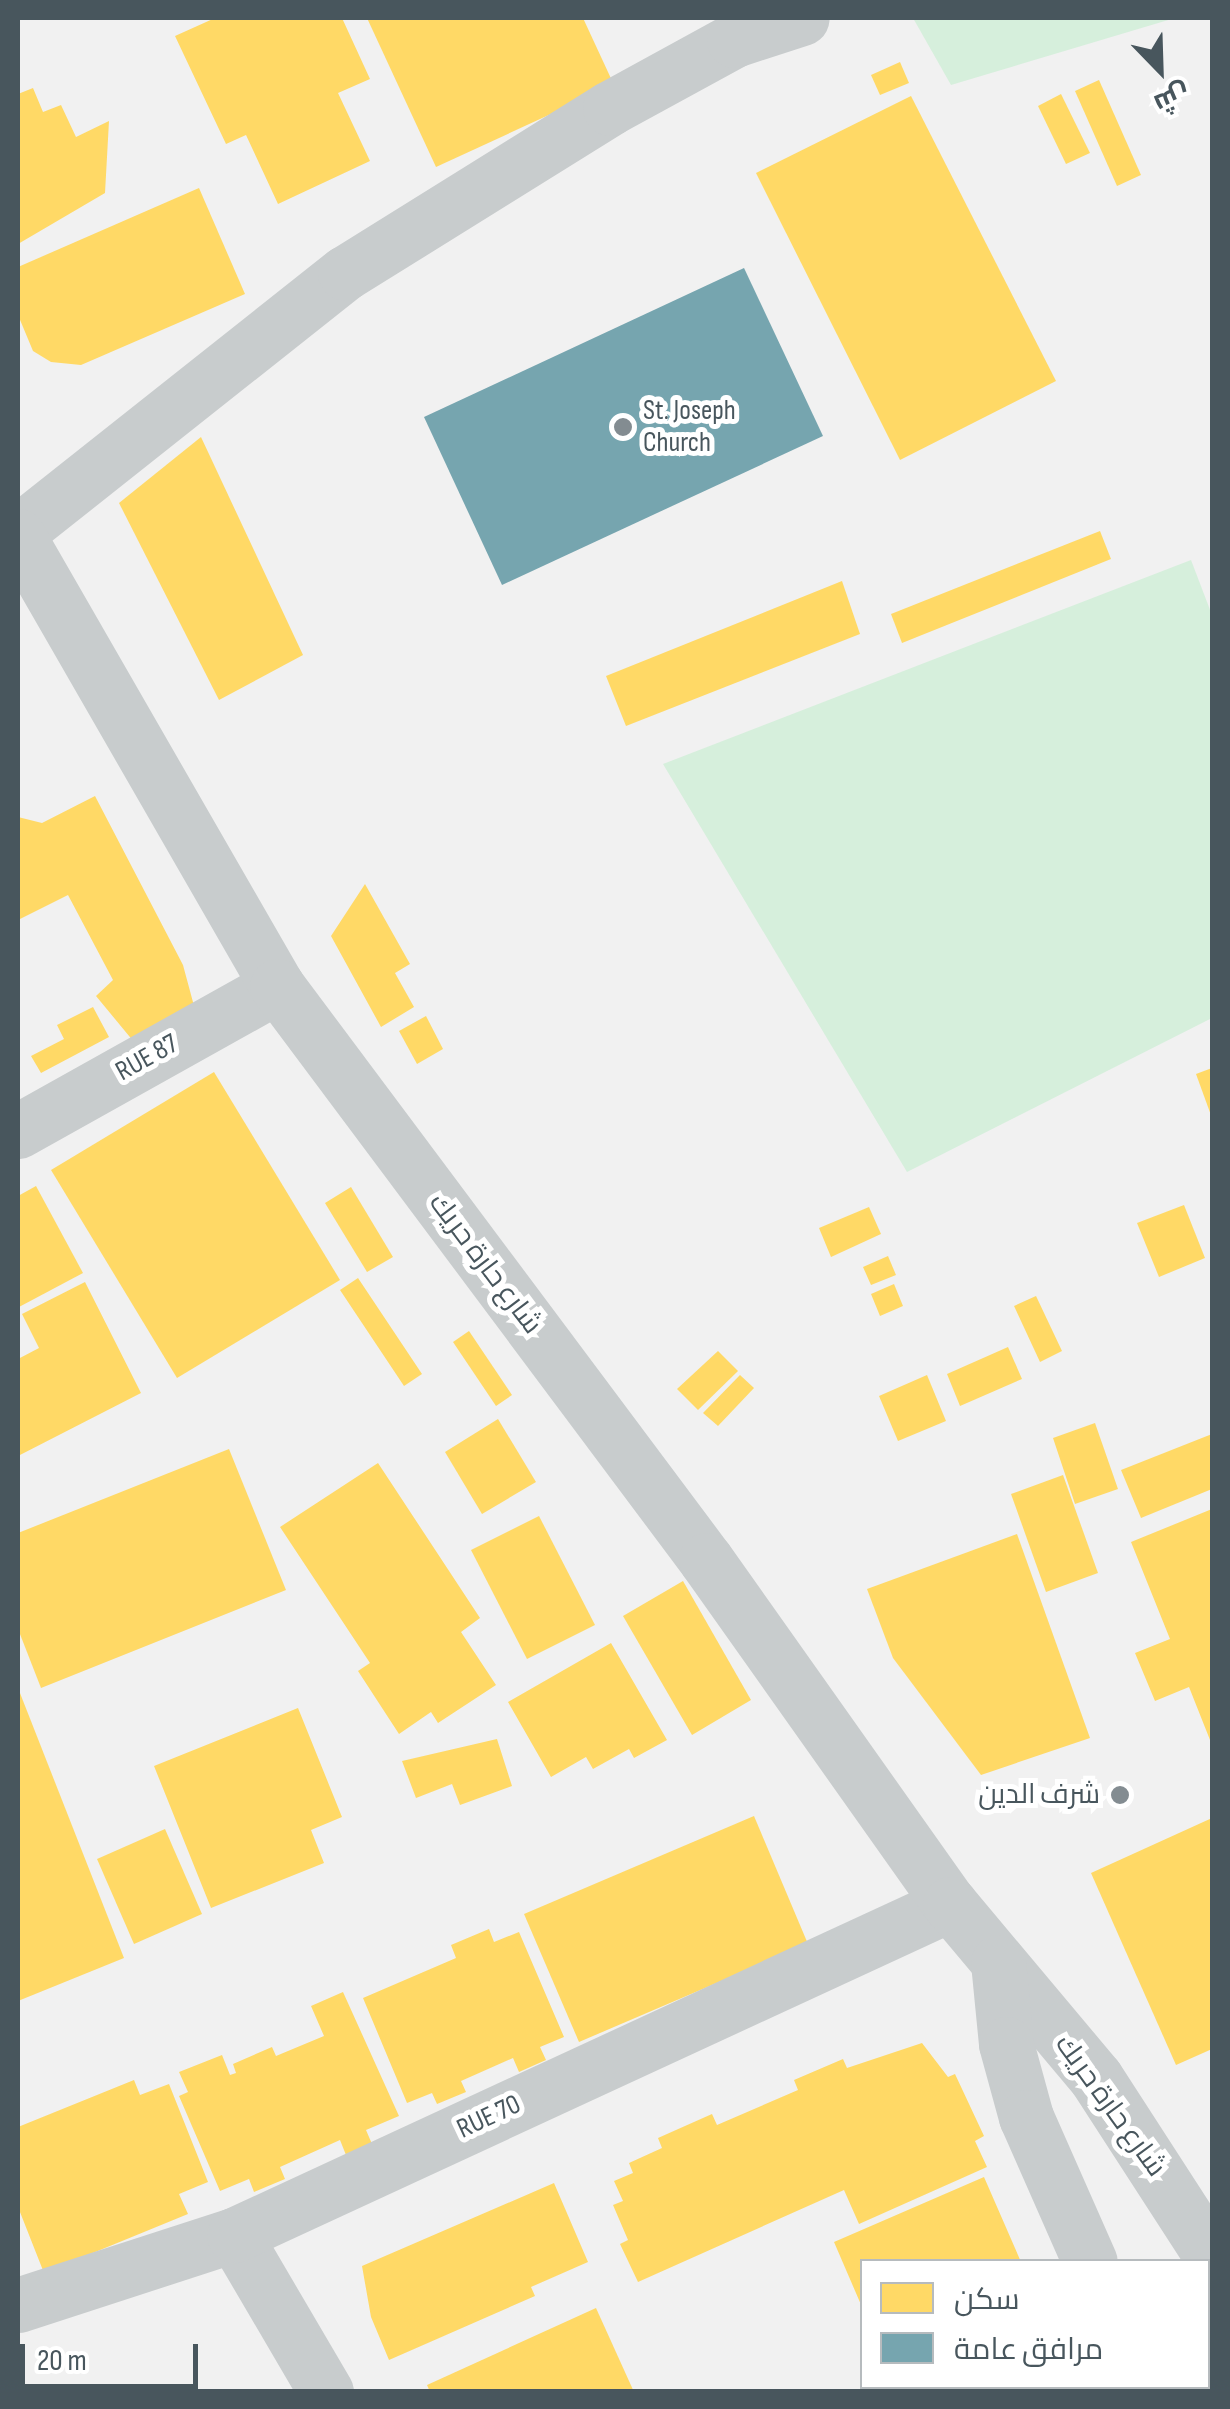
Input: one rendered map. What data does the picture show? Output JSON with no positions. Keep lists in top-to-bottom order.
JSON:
{
  "streets": {
    "street": ["RUE 87", "شارع حارة حريك", "RUE 70"]
  },
  "crossings": [
    ["RUE 87", "شارع حارة حريك"],
    ["شارع حارة حريك", "RUE 70"]
  ],
  "places": ["St. Joseph Church", "شرف الدين"],
  "legend": ["سكن", "مرافق عامة"],
  "scale_bar": "20 m",
  "north": "bottom right"
}
